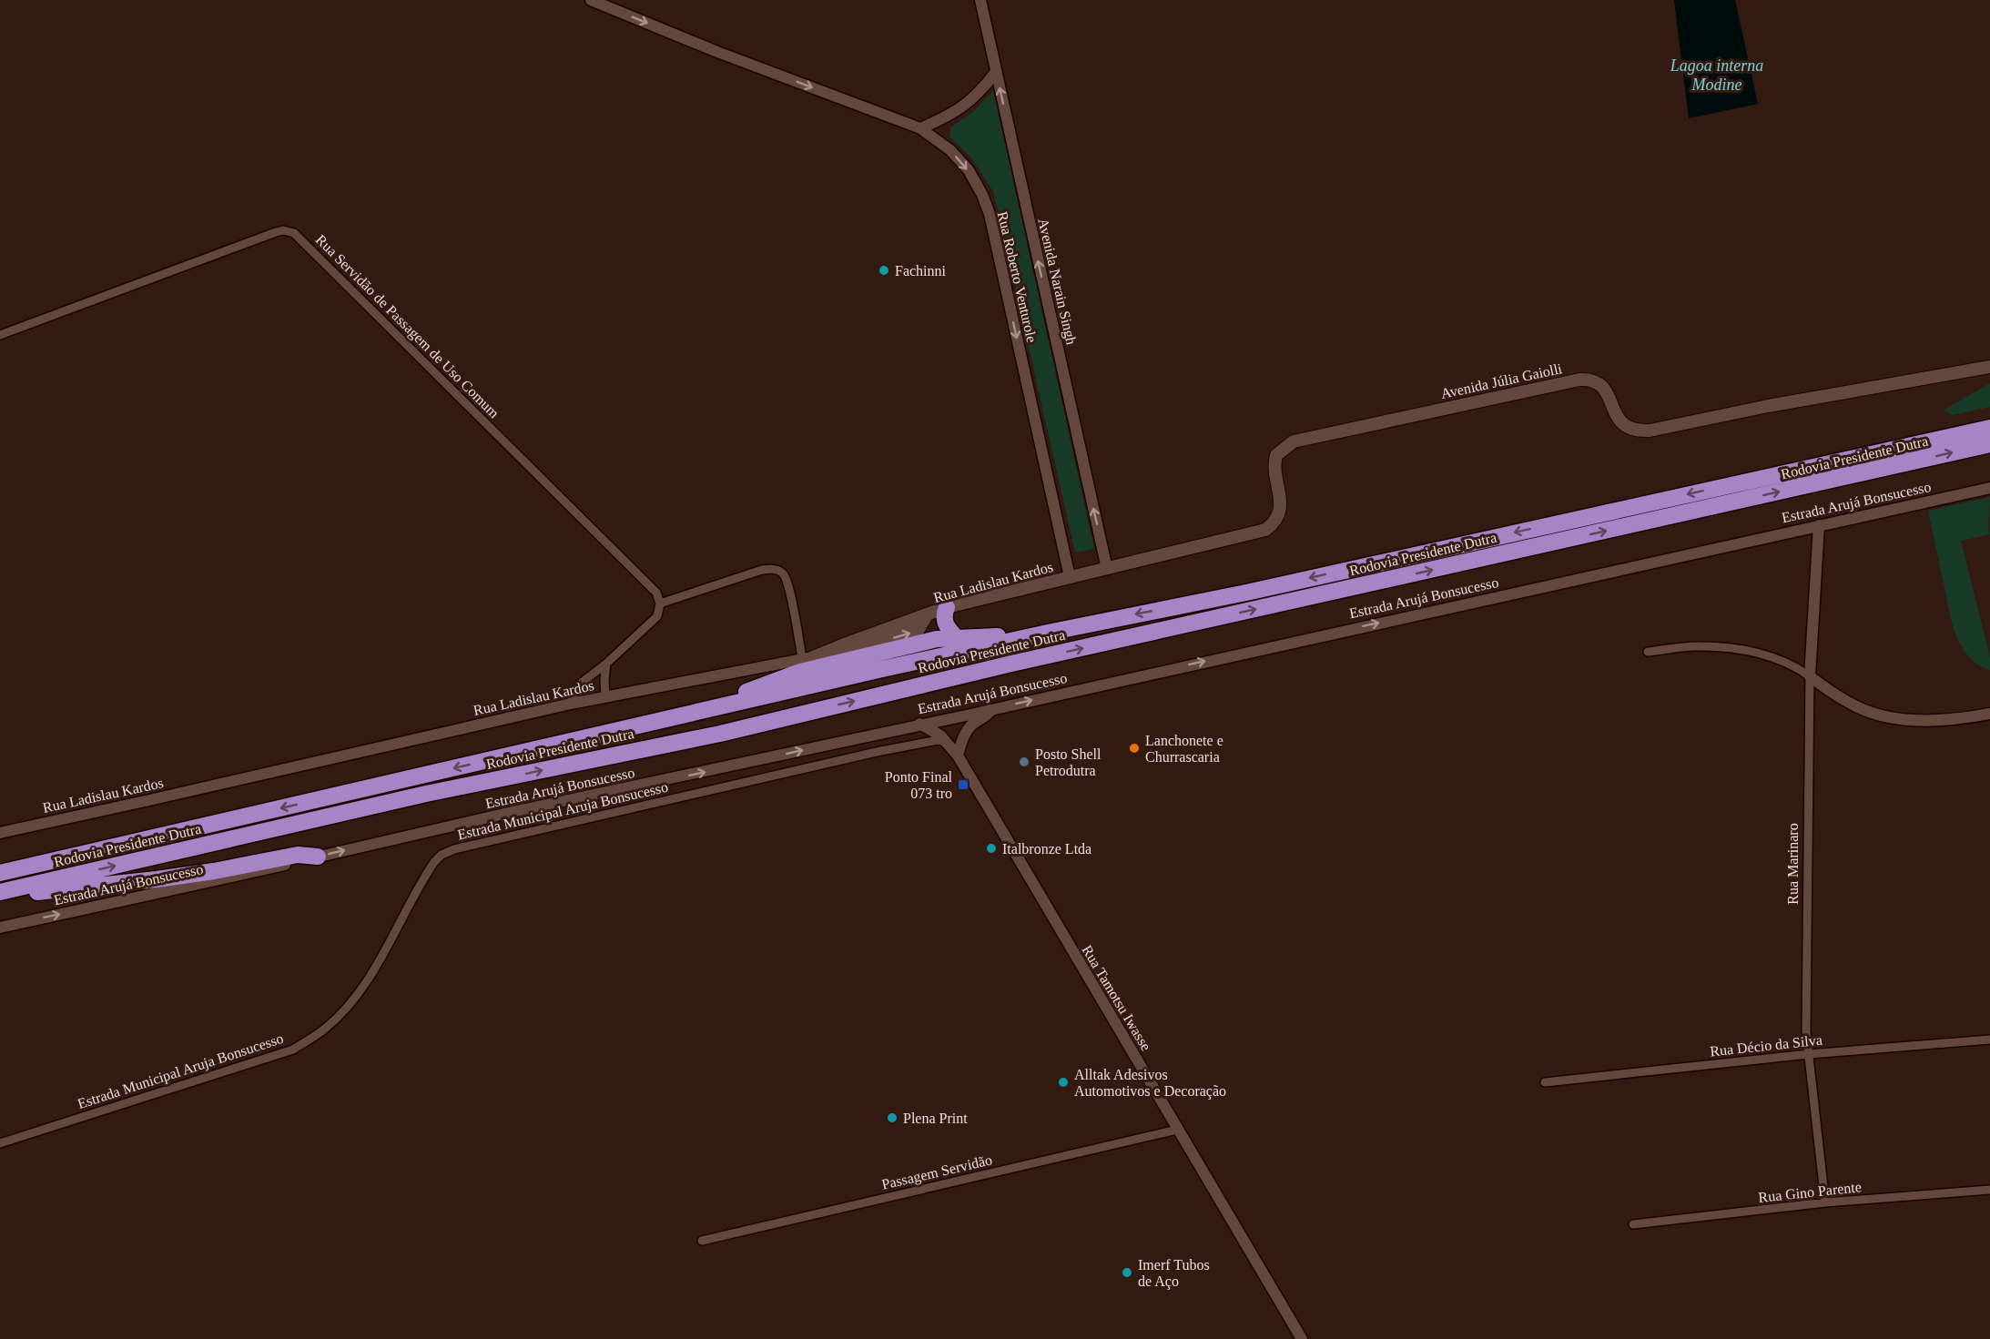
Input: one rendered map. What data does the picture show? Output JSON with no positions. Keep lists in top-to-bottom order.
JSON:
{
  "streets": {
    "highway": ["Rodovia Presidente Dutra"],
    "main road": ["Avenida Júlia Gaiolli", "Rua Ladislau Kardos"],
    "street": [
      "Rua Roberto Venturole",
      "Avenida Narain Singh",
      "Rua Servidão de Passagem de Uso Comum",
      "Estrada Arujá Bonsucesso",
      "Estrada Municipal Aruja Bonsucesso",
      "Rua Marinaro",
      "Rua Tamotsu Iwasse",
      "Rua Décio da Silva",
      "Passagem Servidão",
      "Rua Gino Parente"
    ]
  },
  "crossings": [
    ["Rua Roberto Venturole", "Avenida Júlia Gaiolli"],
    ["Rua Roberto Venturole", "Rua Ladislau Kardos"],
    ["Avenida Narain Singh", "Avenida Júlia Gaiolli"],
    ["Avenida Júlia Gaiolli", "Rua Ladislau Kardos"],
    ["Estrada Arujá Bonsucesso", "Rua Marinaro"],
    ["Estrada Arujá Bonsucesso", "Rua Tamotsu Iwasse"],
    ["Estrada Municipal Aruja Bonsucesso", "Rua Tamotsu Iwasse"],
    ["Rua Marinaro", "Rua Décio da Silva"],
    ["Rua Marinaro", "Rua Gino Parente"],
    ["Rua Tamotsu Iwasse", "Passagem Servidão"]
  ],
  "one_way": ["Rua Roberto Venturole", "Avenida Narain Singh", "Estrada Arujá Bonsucesso"],
  "water": ["Lagoa interna Modine"],
  "places": {
    "other": [
      "Fachinni",
      "Lanchonete e Churrascaria",
      "Posto Shell Petrodutra",
      "Italbronze Ltda",
      "Alltak Adesivos Automotivos e Decoração",
      "Plena Print",
      "Imerf Tubos de Aço"
    ],
    "transit": ["Ponto Final 073 tro"]
  }
}
